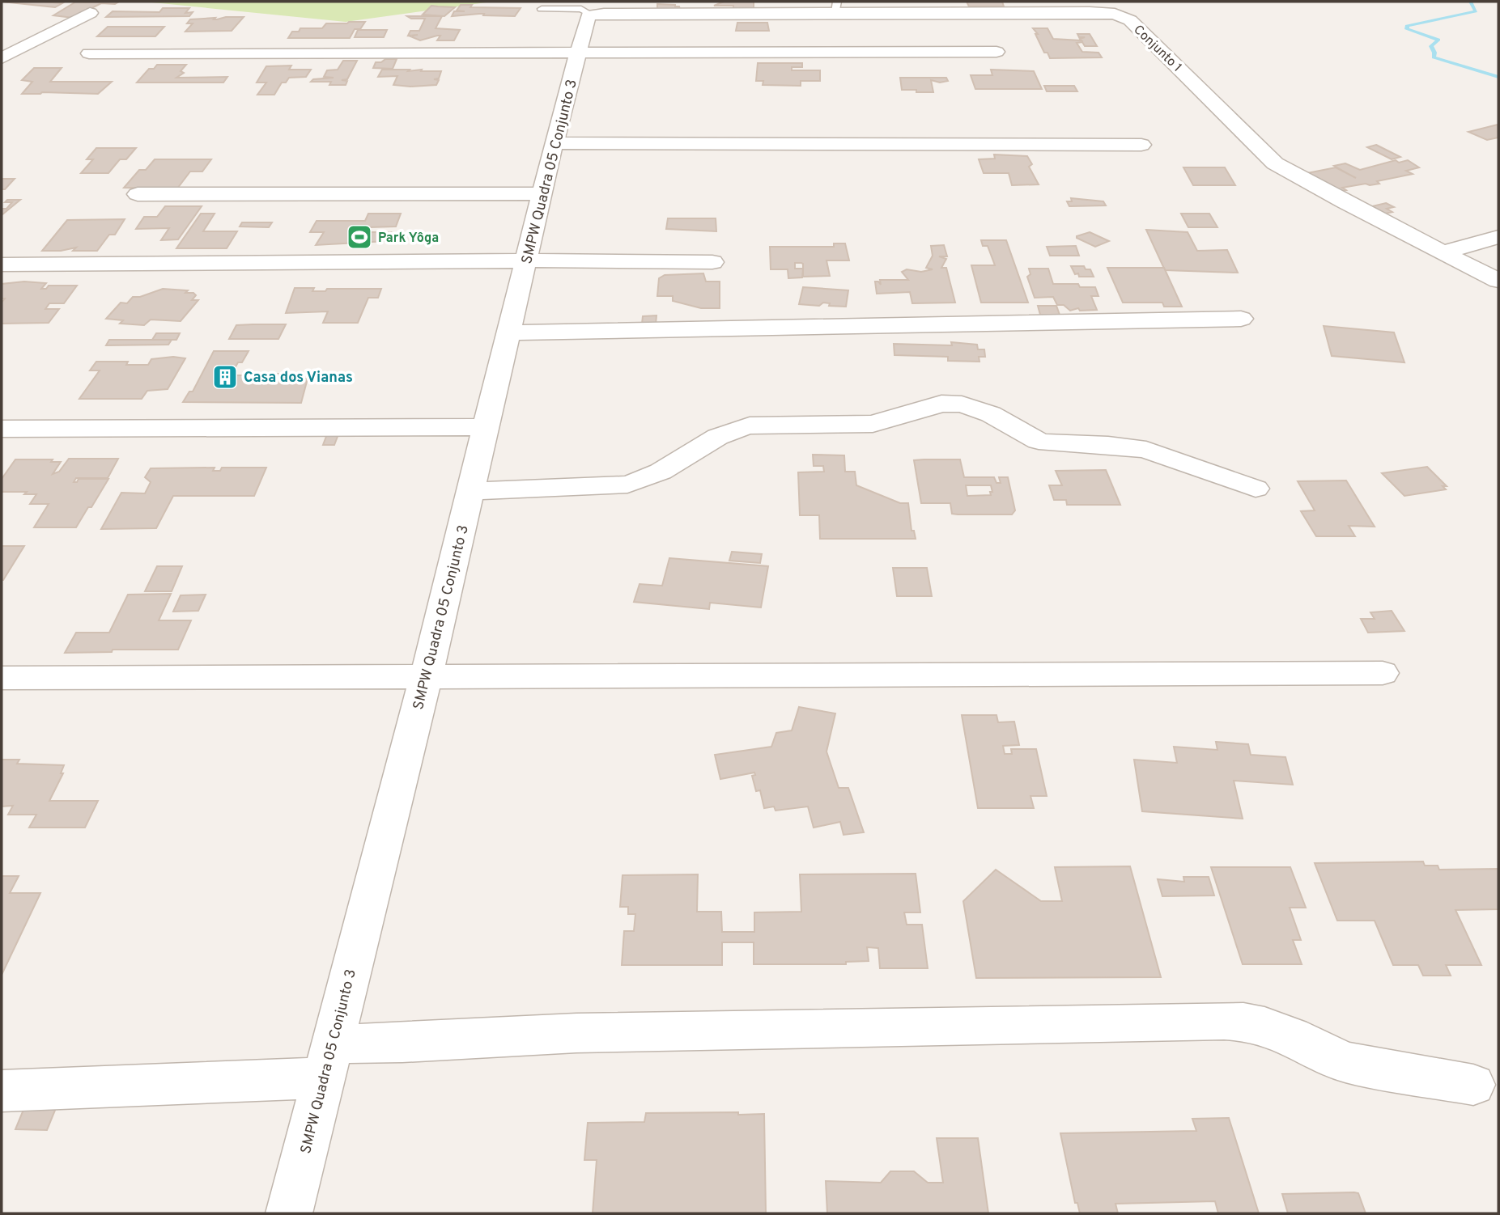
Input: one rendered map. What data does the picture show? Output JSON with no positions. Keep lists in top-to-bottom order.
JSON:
{
  "streets": {
    "street": ["Conjunto 1", "SMPW Quadra 05 Conjunto 3"]
  },
  "crossings": [
    ["Conjunto 1", "SMPW Quadra 05 Conjunto 3"]
  ],
  "places": {
    "sports": ["Park Yôga"],
    "building": ["Casa dos Vianas"]
  }
}
